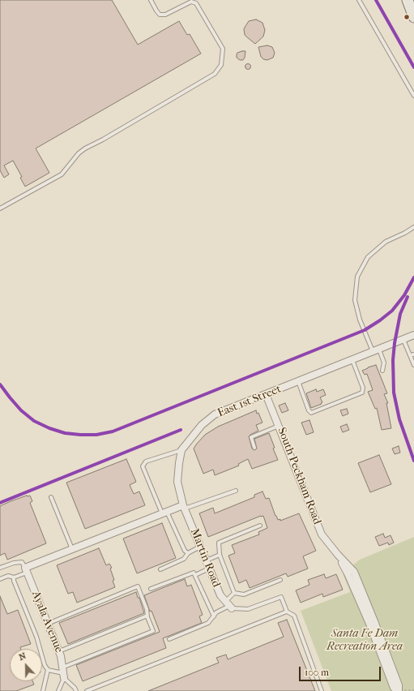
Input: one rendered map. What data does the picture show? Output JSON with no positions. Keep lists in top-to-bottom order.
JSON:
{
  "streets": {
    "street": [
      "East 1st Street",
      "South Peckham Road",
      "Martin Road",
      "Ayala Avenue"
    ]
  },
  "crossings": [
    ["East 1st Street", "South Peckham Road"],
    ["East 1st Street", "Martin Road"]
  ],
  "parks": ["Santa Fe Dam Recreation Area"],
  "scale_bar": "100 m",
  "north": "top"
}
